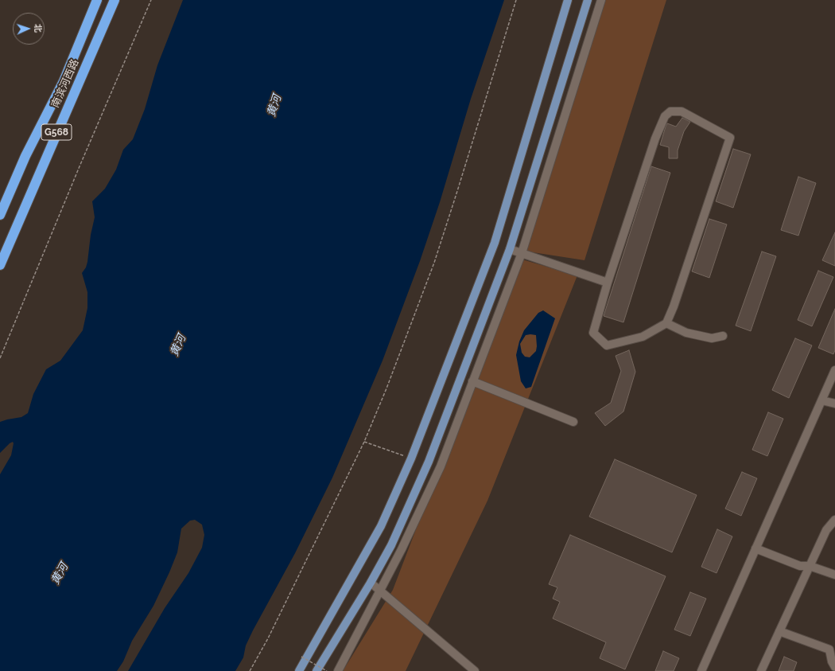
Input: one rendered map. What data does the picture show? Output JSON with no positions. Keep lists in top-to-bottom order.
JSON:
{
  "streets": {
    "highway": ["南滨河西路", "G568"]
  },
  "water": ["黄河"],
  "north": "right"
}
